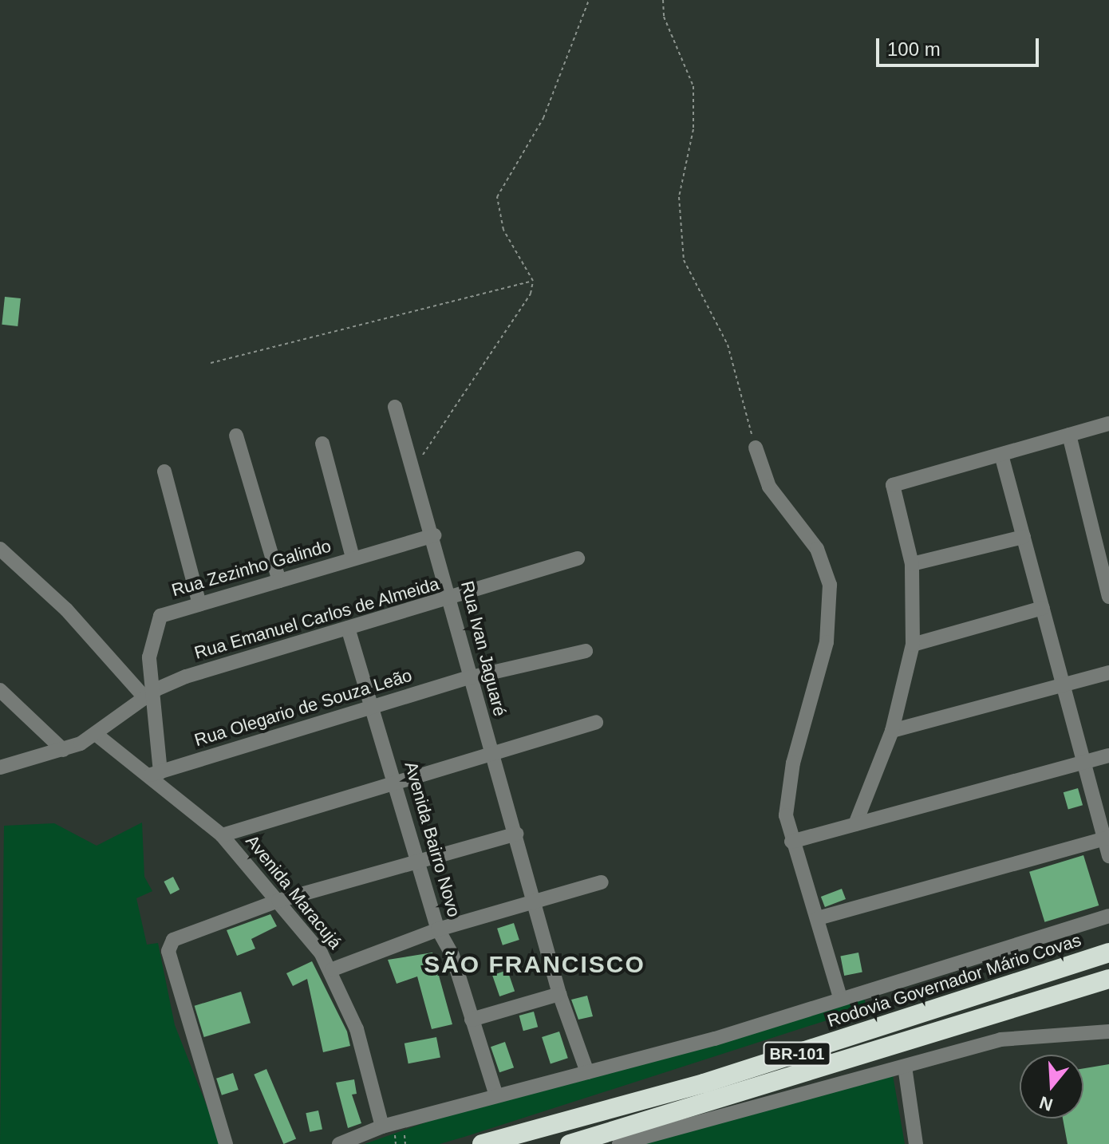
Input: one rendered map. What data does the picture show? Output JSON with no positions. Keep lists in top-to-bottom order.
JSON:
{
  "streets": {
    "highway": ["Rodovia Governador Mário Covas", "BR-101"],
    "street": [
      "Rua Zezinho Galindo",
      "Rua Emanuel Carlos de Almeida",
      "Rua Ivan Jaguaré",
      "Rua Olegario de Souza Leão",
      "Avenida Bairro Novo",
      "Avenida Maracujá"
    ]
  },
  "crossings": [
    ["Rua Zezinho Galindo", "Rua Emanuel Carlos de Almeida"],
    ["Rua Zezinho Galindo", "Rua Ivan Jaguaré"],
    ["Rua Zezinho Galindo", "Rua Olegario de Souza Leão"],
    ["Rua Zezinho Galindo", "Avenida Maracujá"],
    ["Rua Emanuel Carlos de Almeida", "Rua Ivan Jaguaré"],
    ["Rua Emanuel Carlos de Almeida", "Avenida Bairro Novo"],
    ["Rua Emanuel Carlos de Almeida", "Avenida Maracujá"],
    ["Rua Ivan Jaguaré", "Rua Olegario de Souza Leão"],
    ["Rua Olegario de Souza Leão", "Avenida Bairro Novo"],
    ["Rua Olegario de Souza Leão", "Avenida Maracujá"]
  ],
  "districts": ["SÃO FRANCISCO"],
  "scale_bar": "100 m",
  "north": "bottom"
}
